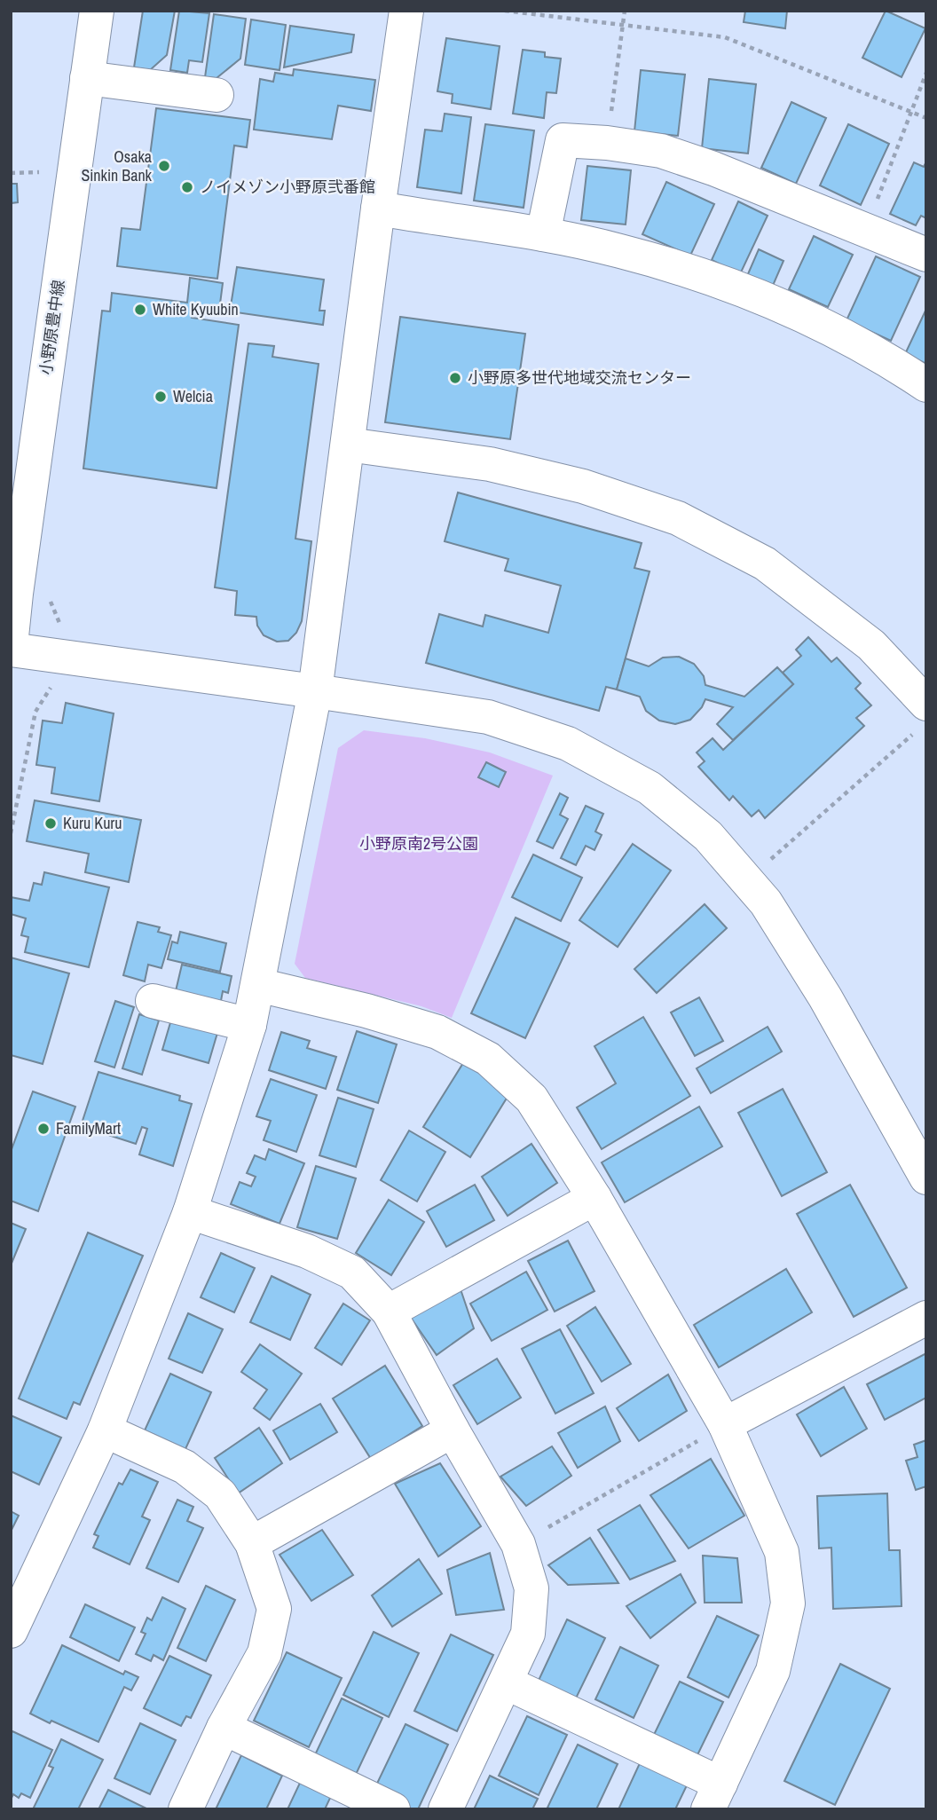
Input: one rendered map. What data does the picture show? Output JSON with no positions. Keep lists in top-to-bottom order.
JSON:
{
  "streets": {
    "street": ["小野原豊中線"]
  },
  "parks": ["小野原南2号公園"],
  "places": [
    "Osaka Sinkin Bank",
    "ノイメゾン小野原弐番館",
    "White Kyuubin",
    "小野原多世代地域交流センター",
    "Welcia",
    "Kuru Kuru",
    "FamilyMart"
  ]
}
